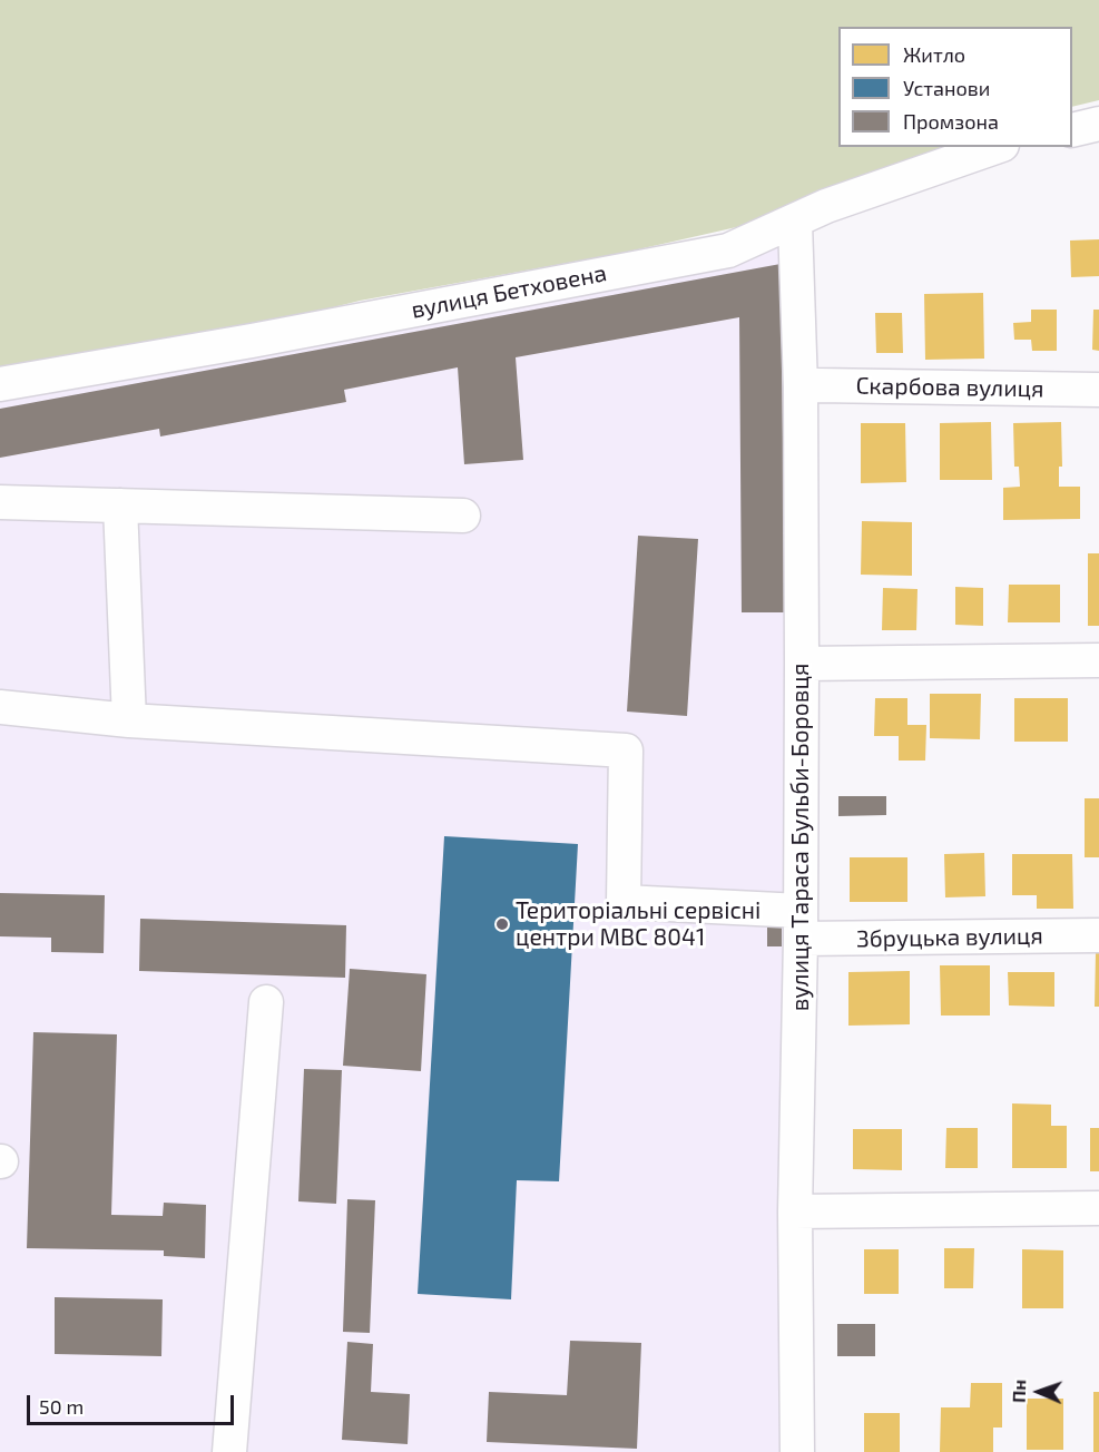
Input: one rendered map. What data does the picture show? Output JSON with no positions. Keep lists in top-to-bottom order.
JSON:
{
  "streets": {
    "street": [
      "вулиця Бетховена",
      "Скарбова вулиця",
      "вулиця Тараса Бульби-Боровця",
      "Збруцька вулиця"
    ]
  },
  "crossings": [
    ["вулиця Бетховена", "вулиця Тараса Бульби-Боровця"],
    ["Скарбова вулиця", "вулиця Тараса Бульби-Боровця"],
    ["вулиця Тараса Бульби-Боровця", "Збруцька вулиця"]
  ],
  "places": ["Територіальні сервісні центри МВС 8041"],
  "legend": ["Житло", "Установи", "Промзона"],
  "scale_bar": "50 m",
  "north": "left"
}
